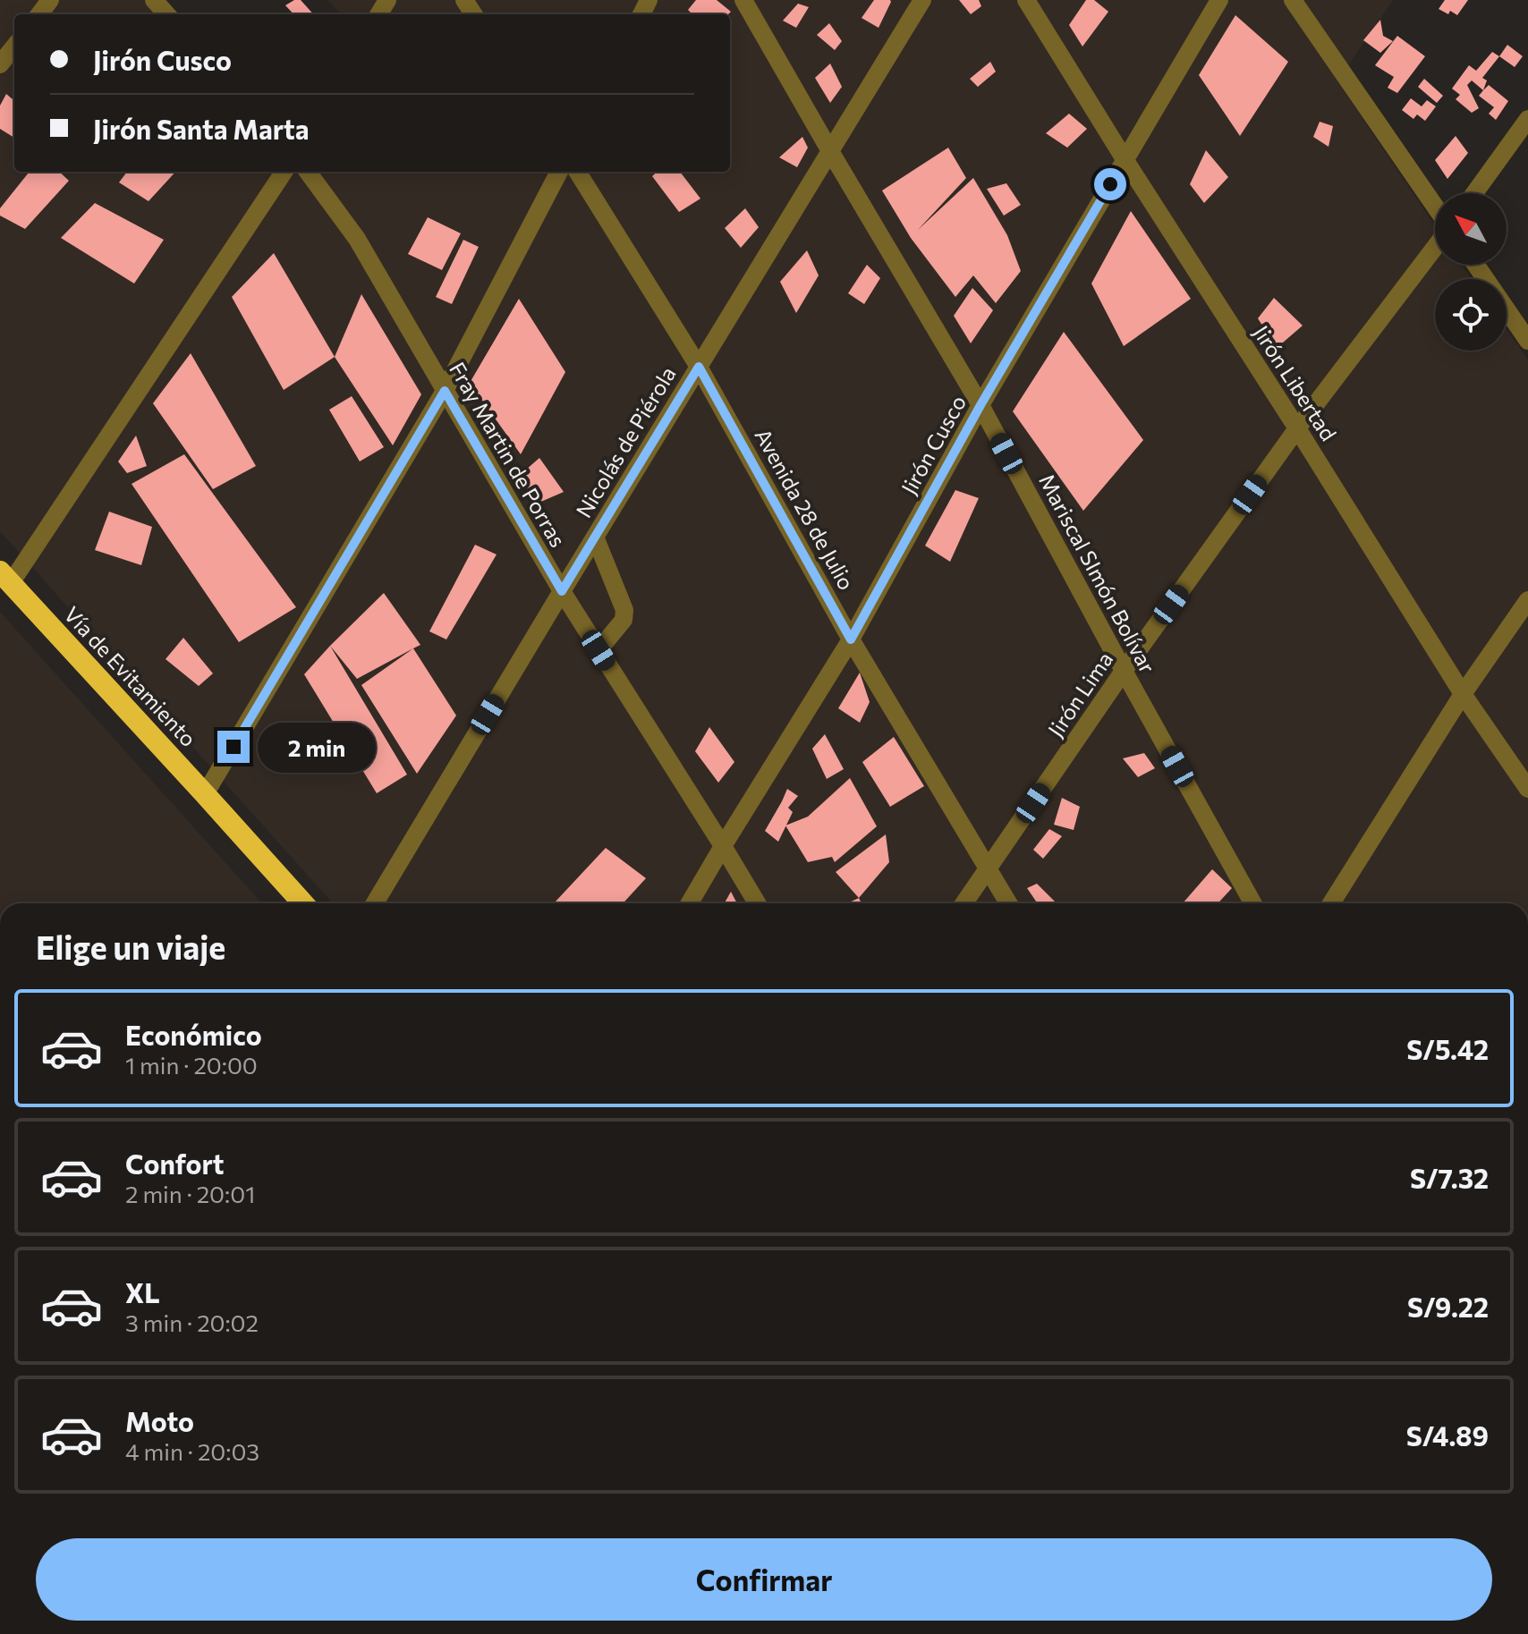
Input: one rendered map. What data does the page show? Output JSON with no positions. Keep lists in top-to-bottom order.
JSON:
{
  "streets": {
    "highway": ["Vía de Evitamiento"],
    "street": [
      "Jirón Libertad",
      "Nicolás de Piérola",
      "Jirón Cusco",
      "Fray Martin de Porras",
      "Avenida 28 de Julio",
      "Mariscal SImón Bolívar",
      "Jirón Lima"
    ]
  },
  "crossings": [
    ["Jirón Libertad", "Jirón Cusco"],
    ["Jirón Libertad", "Jirón Lima"],
    ["Nicolás de Piérola", "Fray Martin de Porras"],
    ["Nicolás de Piérola", "Avenida 28 de Julio"],
    ["Nicolás de Piérola", "Mariscal SImón Bolívar"],
    ["Jirón Cusco", "Fray Martin de Porras"],
    ["Jirón Cusco", "Avenida 28 de Julio"],
    ["Jirón Cusco", "Mariscal SImón Bolívar"],
    ["Avenida 28 de Julio", "Jirón Lima"],
    ["Mariscal SImón Bolívar", "Jirón Lima"]
  ],
  "north": "top left",
  "page": {
    "banner": ["Jirón Cusco", "Jirón Santa Marta"],
    "bubble": "2 min",
    "heading": "Elige un viaje",
    "list": [
      {
        "name": "Económico",
        "note": "1 min · 20:00",
        "value": "S/5.42"
      },
      {
        "name": "Confort",
        "note": "2 min · 20:01",
        "value": "S/7.32"
      },
      {
        "name": "XL",
        "note": "3 min · 20:02",
        "value": "S/9.22"
      },
      {
        "name": "Moto",
        "note": "4 min · 20:03",
        "value": "S/4.89"
      }
    ],
    "buttons": "Confirmar"
  }
}
